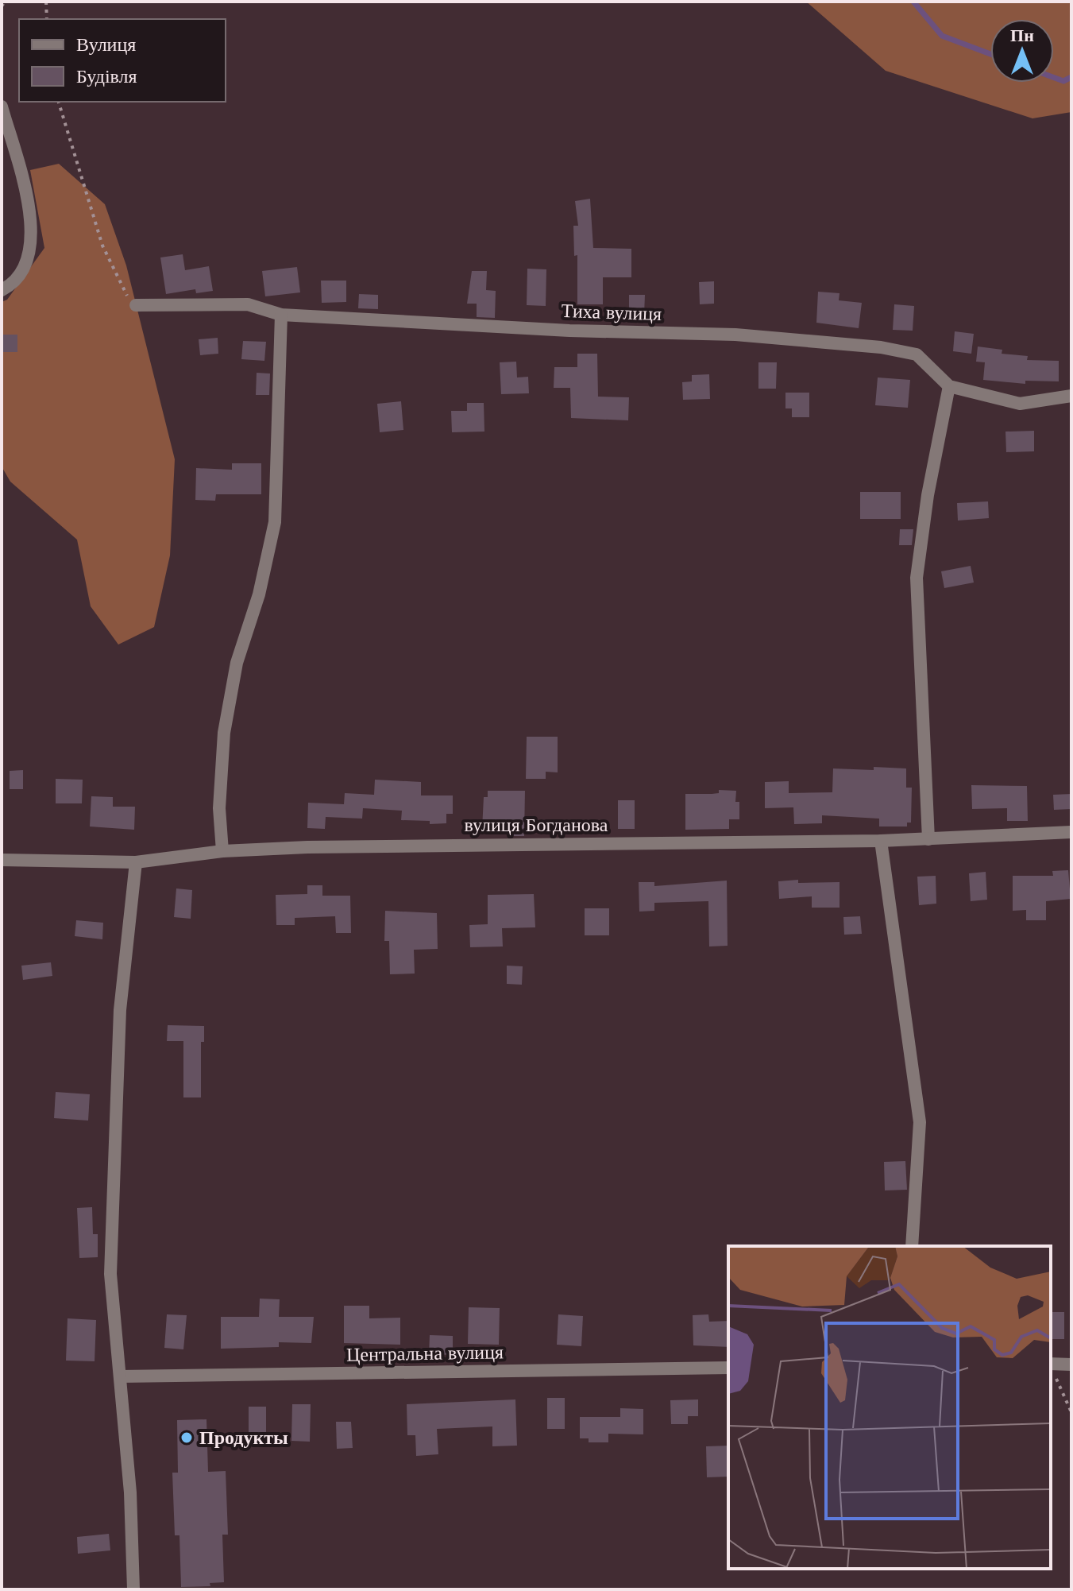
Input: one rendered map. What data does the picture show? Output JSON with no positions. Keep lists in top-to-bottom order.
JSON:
{
  "streets": {
    "street": ["Тиха вулиця", "вулиця Богданова", "Центральна вулиця"]
  },
  "places": ["Продукты"],
  "legend": ["Вулиця", "Будівля"],
  "north": "top"
}
